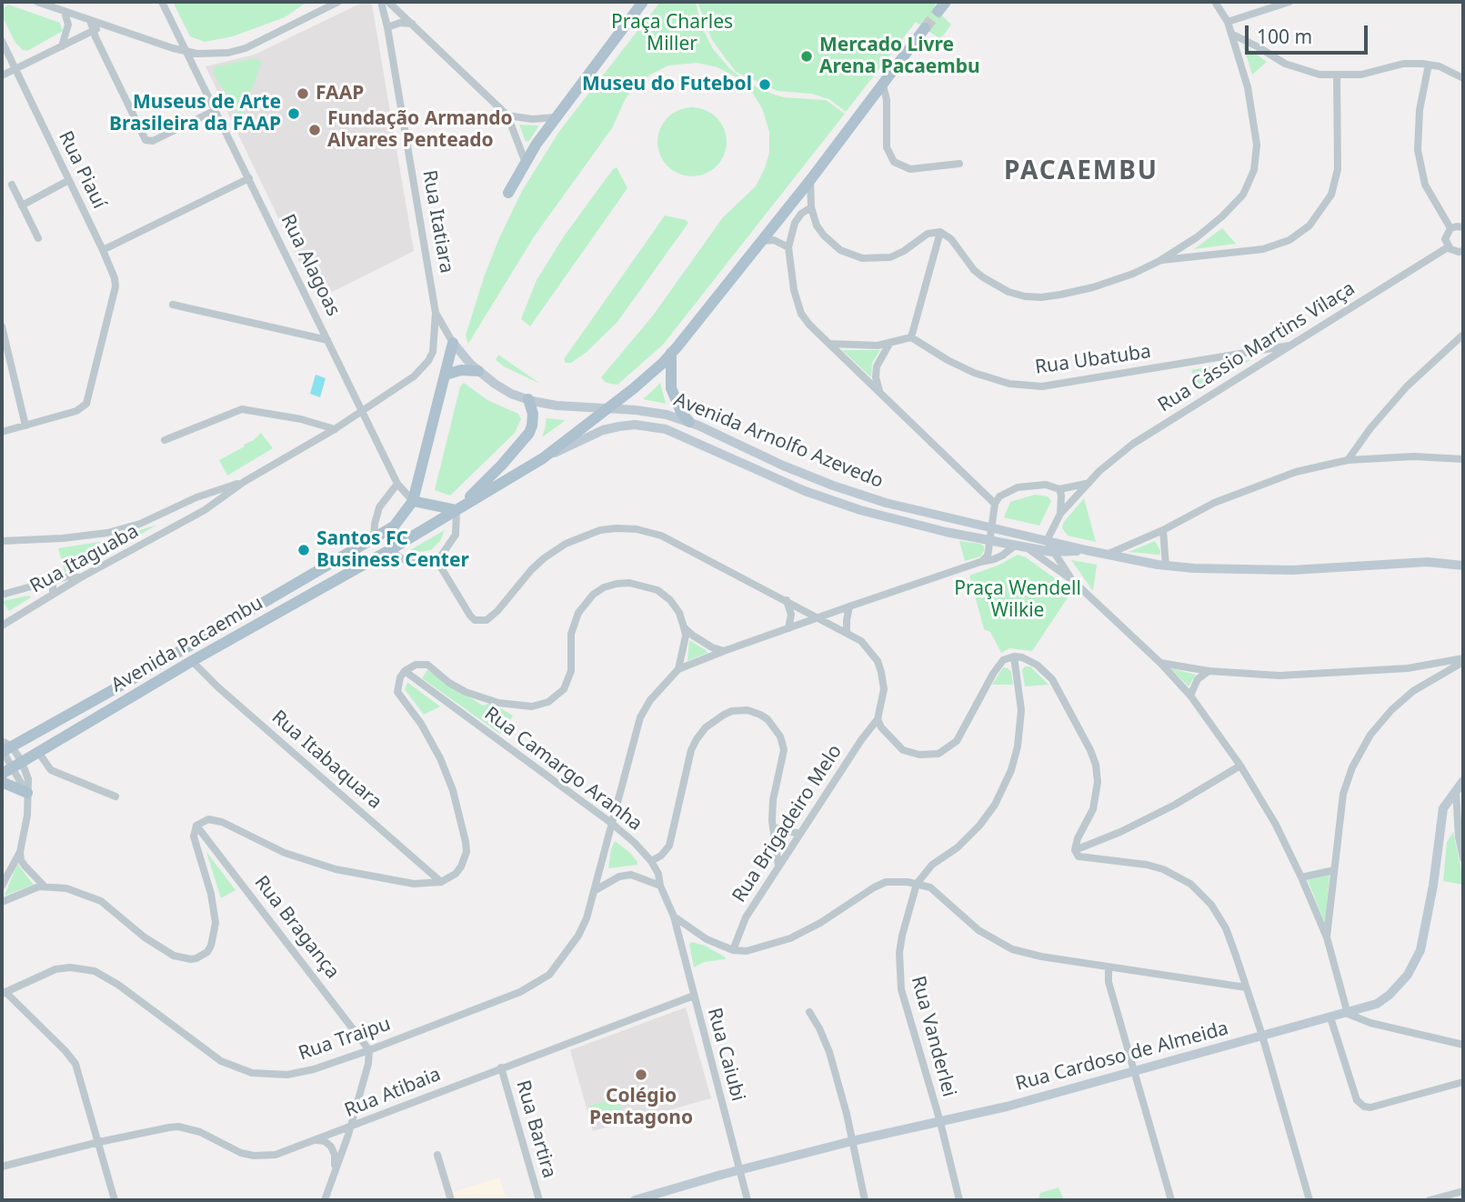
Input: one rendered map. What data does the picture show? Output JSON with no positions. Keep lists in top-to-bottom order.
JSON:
{
  "streets": {
    "main road": ["Avenida Arnolfo Azevedo", "Avenida Pacaembu", "Rua Cardoso de Almeida"],
    "street": [
      "Rua Piauí",
      "Rua Itatiara",
      "Rua Alagoas",
      "Rua Cássio Martins Vilaça",
      "Rua Ubatuba",
      "Rua Itaguaba",
      "Rua Itabaquara",
      "Rua Camargo Aranha",
      "Rua Brigadeiro Melo",
      "Rua Bragança",
      "Rua Vanderlei",
      "Rua Traipu",
      "Rua Caiubi",
      "Rua Atibaia",
      "Rua Bartira"
    ]
  },
  "crossings": [
    ["Rua Cássio Martins Vilaça", "Rua Ubatuba"],
    ["Rua Cássio Martins Vilaça", "Avenida Arnolfo Azevedo"],
    ["Avenida Pacaembu", "Rua Itabaquara"],
    ["Rua Camargo Aranha", "Rua Traipu"],
    ["Rua Camargo Aranha", "Rua Caiubi"],
    ["Rua Bragança", "Rua Traipu"],
    ["Rua Vanderlei", "Rua Cardoso de Almeida"],
    ["Rua Caiubi", "Rua Cardoso de Almeida"],
    ["Rua Caiubi", "Rua Atibaia"],
    ["Rua Atibaia", "Rua Bartira"]
  ],
  "districts": ["PACAEMBU"],
  "parks": ["Praça Charles Miller", "Praça Wendell Wilkie"],
  "places": [
    "Mercado Livre Arena Pacaembu",
    "Museu do Futebol",
    "FAAP",
    "Museus de Arte Brasileira da FAAP",
    "Fundação Armando Alvares Penteado",
    "Santos FC Business Center",
    "Colégio Pentagono"
  ],
  "scale_bar": "100 m"
}
